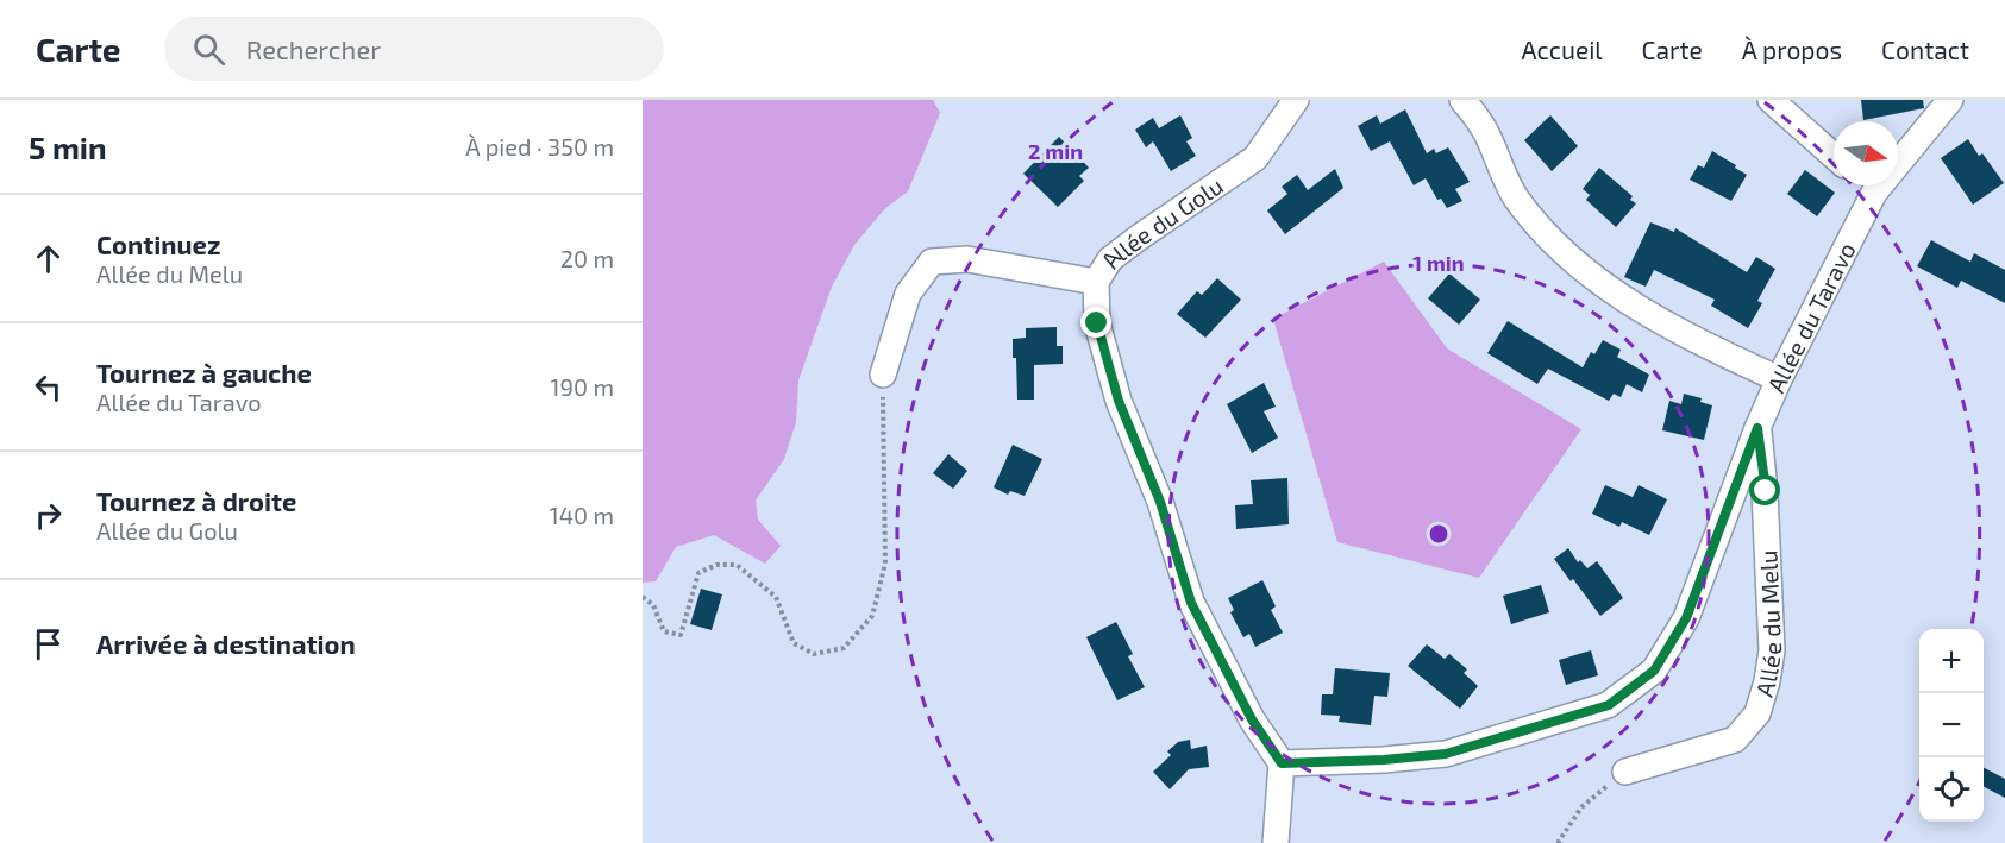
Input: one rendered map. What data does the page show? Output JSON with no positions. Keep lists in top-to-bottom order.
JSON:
{
  "streets": {
    "street": ["Allée du Golu", "Allée du Taravo", "Allée du Melu"]
  },
  "crossings": [
    ["Allée du Golu", "Allée du Taravo"],
    ["Allée du Taravo", "Allée du Melu"]
  ],
  "north": "right",
  "page": {
    "header": "Carte",
    "search": "Rechercher",
    "nav": [
      "Accueil",
      "Carte",
      "À propos",
      "Contact"
    ],
    "heading": ["5 min", "À pied · 350 m"],
    "list": [
      ["Continuez", "Allée du Melu", "20 m"],
      ["Tournez à gauche", "Allée du Taravo", "190 m"],
      ["Tournez à droite", "Allée du Golu", "140 m"],
      "Arrivée à destination"
    ],
    "map_buttons": ["+", "−"]
  },
  "rings": ["2 min", "1 min"]
}
